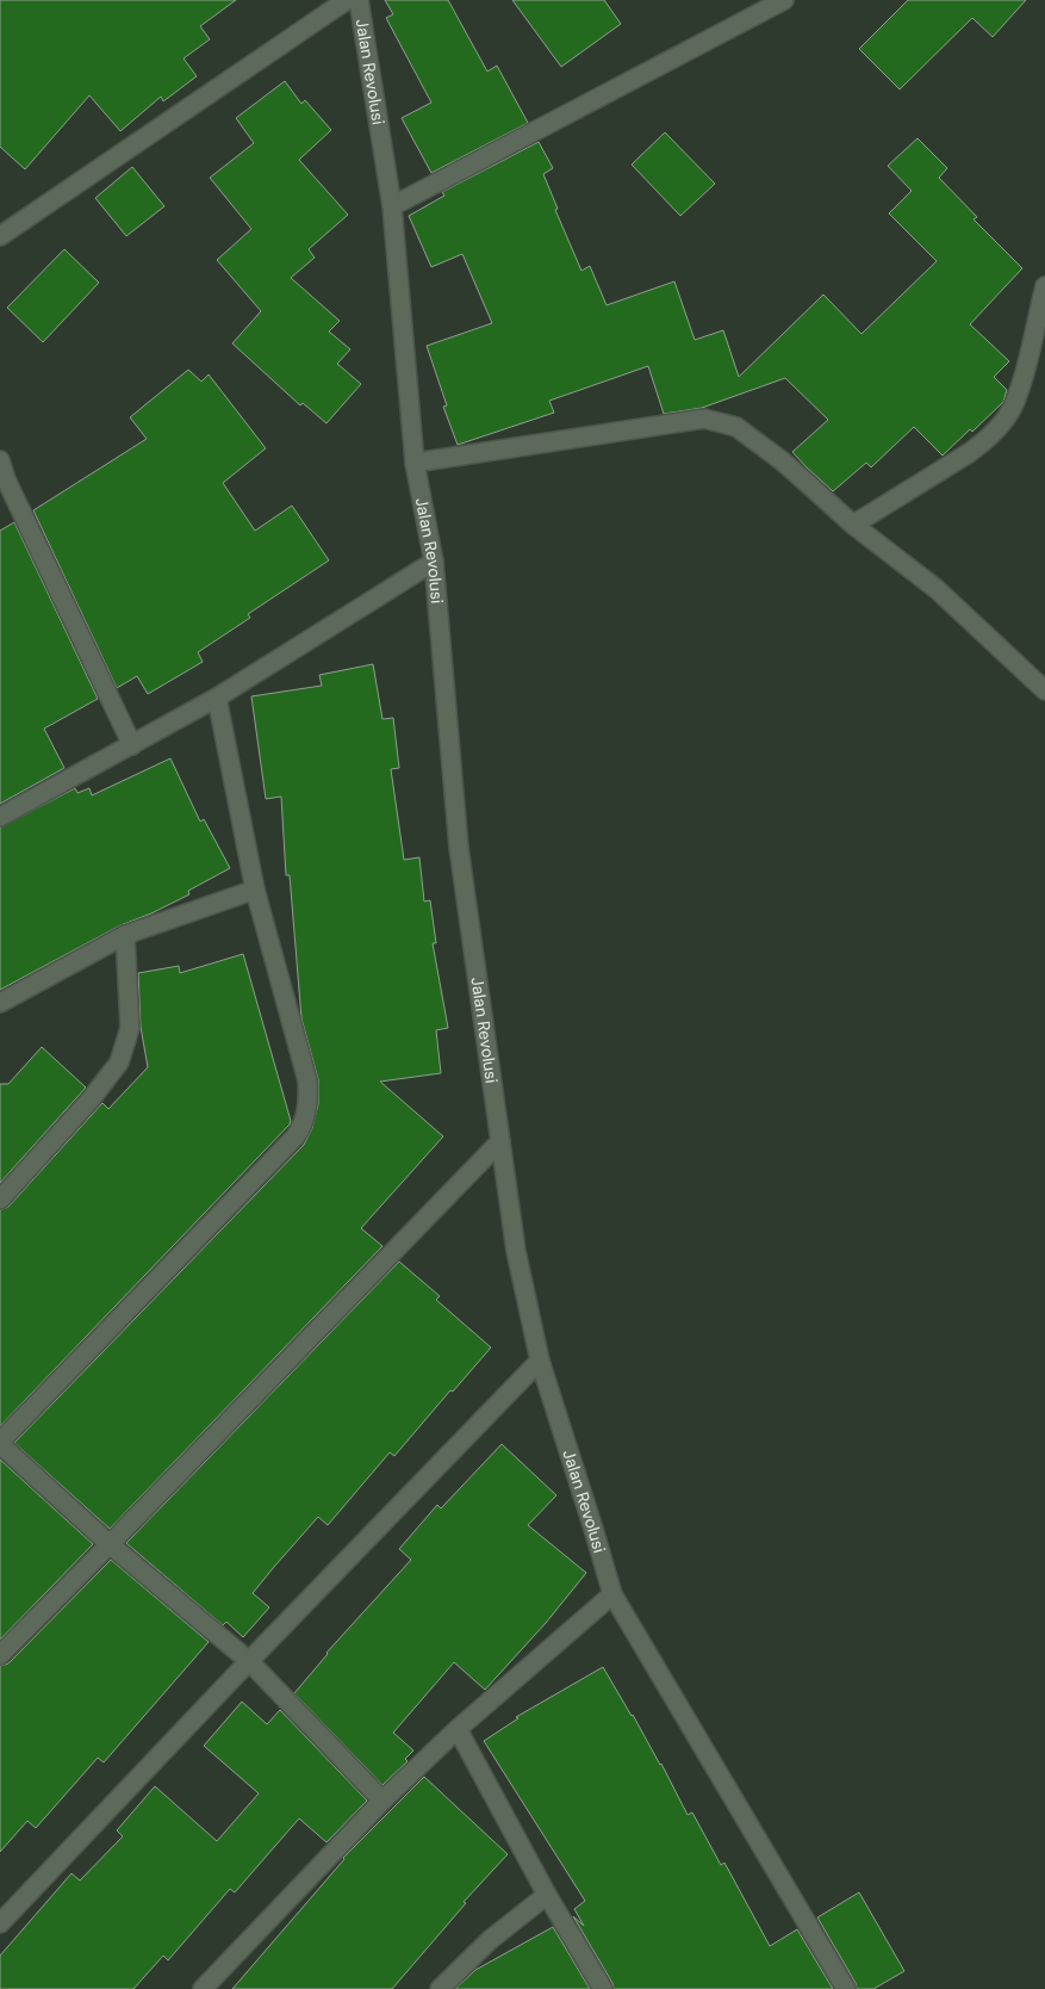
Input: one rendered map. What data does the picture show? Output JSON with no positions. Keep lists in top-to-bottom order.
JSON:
{
  "streets": {
    "street": ["Jalan Revolusi"]
  }
}
